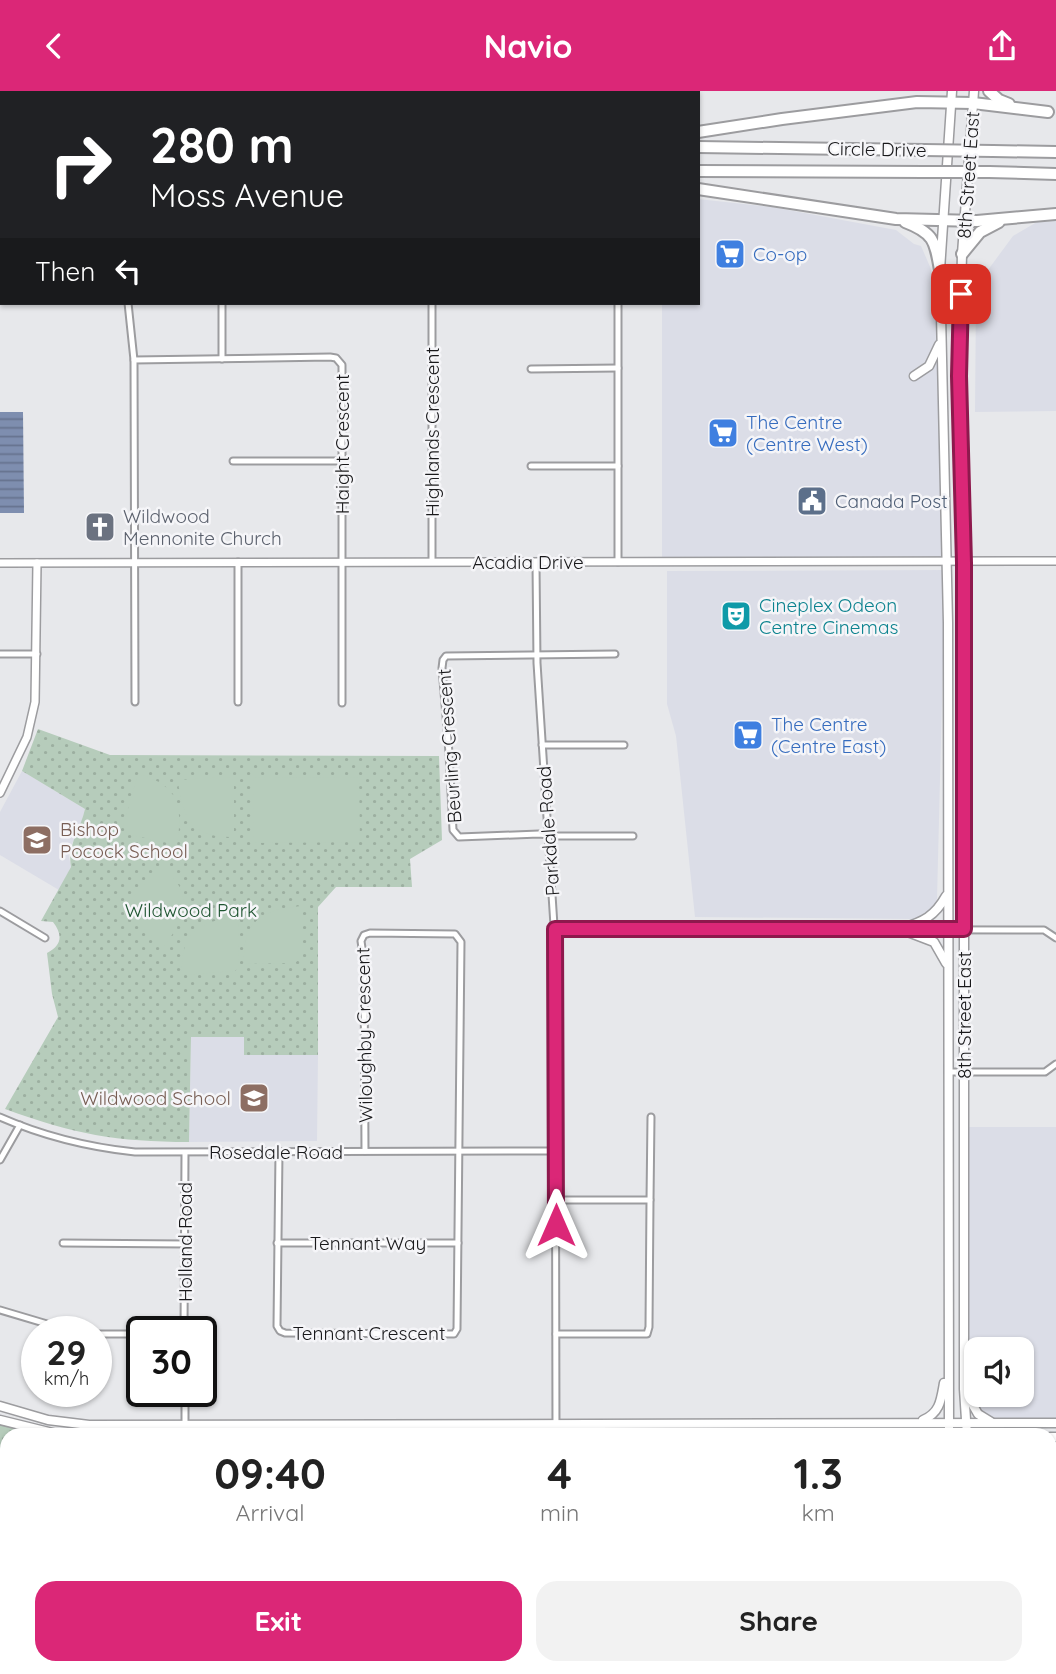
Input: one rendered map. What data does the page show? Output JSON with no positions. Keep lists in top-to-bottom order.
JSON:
{
  "streets": {
    "highway": ["Circle Drive"],
    "main road": ["8th Street East"],
    "street": [
      "Highlands Crescent",
      "Haight Crescent",
      "Acadia Drive",
      "Beurling Crescent",
      "Parkdale Road",
      "Wiloughby Crescent",
      "Rosedale Road",
      "Holland Road",
      "Tennant Way",
      "Tennant Crescent"
    ]
  },
  "crossings": [
    ["8th Street East", "Acadia Drive"],
    ["Highlands Crescent", "Acadia Drive"],
    ["Haight Crescent", "Acadia Drive"],
    ["Acadia Drive", "Parkdale Road"],
    ["Beurling Crescent", "Parkdale Road"],
    ["Parkdale Road", "Rosedale Road"],
    ["Wiloughby Crescent", "Rosedale Road"],
    ["Wiloughby Crescent", "Tennant Crescent"],
    ["Rosedale Road", "Holland Road"],
    ["Rosedale Road", "Tennant Crescent"],
    ["Tennant Way", "Tennant Crescent"]
  ],
  "parks": ["Wildwood Park"],
  "places": {
    "supermarket": ["Co-op", "The Centre (Centre West)", "The Centre (Centre East)"],
    "public building": ["Canada Post"],
    "church": ["Wildwood Mennonite Church"],
    "theatre": ["Cineplex Odeon Centre Cinemas"],
    "school or university": ["Bishop Pocock School", "Wildwood School"]
  },
  "page": {
    "header": "Navio",
    "turn": ["280 m", "Moss Avenue"],
    "then": "Then",
    "speed": "29 km/h",
    "limit": "30",
    "eta": [
      "09:40",
      "Arrival",
      "4",
      "min",
      "1.3",
      "km"
    ],
    "buttons": ["Exit", "Share"]
  }
}
